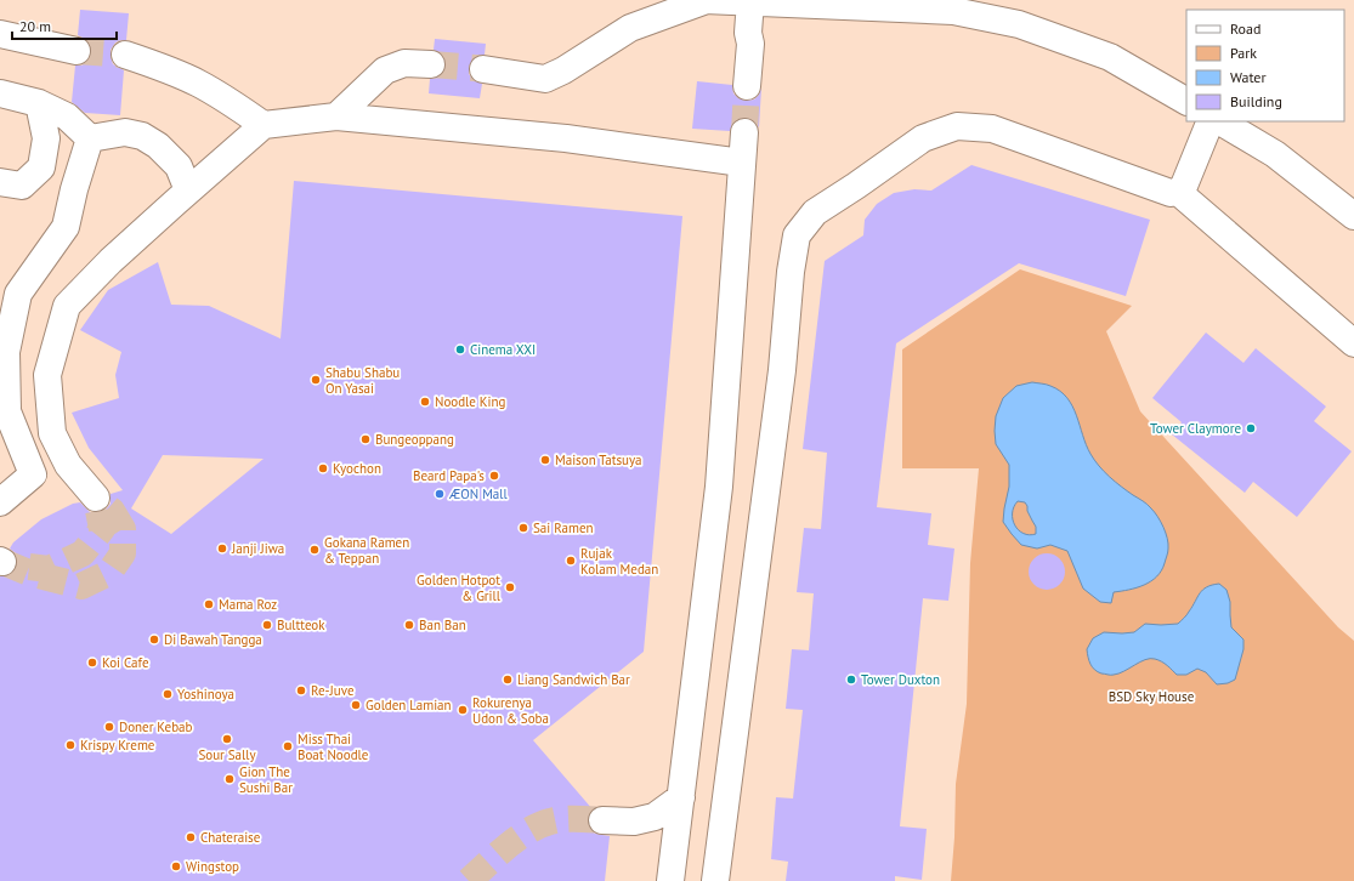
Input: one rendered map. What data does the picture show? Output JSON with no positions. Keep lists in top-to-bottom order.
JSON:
{
  "parks": ["BSD Sky House"],
  "places": [
    "Cinema XXI",
    "Shabu Shabu On Yasai",
    "Noodle King",
    "Tower Claymore",
    "Bungeoppang",
    "Maison Tatsuya",
    "Kyochon",
    "Beard Papa's",
    "ÆON Mall",
    "Sai Ramen",
    "Janji Jiwa",
    "Gokana Ramen & Teppan",
    "Rujak Kolam Medan",
    "Golden Hotpot & Grill",
    "Mama Roz",
    "Bultteok",
    "Ban Ban",
    "Di Bawah Tangga",
    "Koi Cafe",
    "Liang Sandwich Bar",
    "Tower Duxton",
    "Re-Juve",
    "Yoshinoya",
    "Golden Lamian",
    "Rokurenya Udon & Soba",
    "Doner Kebab",
    "Sour Sally",
    "Krispy Kreme",
    "Miss Thai Boat Noodle",
    "Gion The Sushi Bar",
    "Chateraise",
    "Wingstop"
  ],
  "legend": [
    "Road",
    "Park",
    "Water",
    "Building"
  ],
  "scale_bar": "20 m"
}
